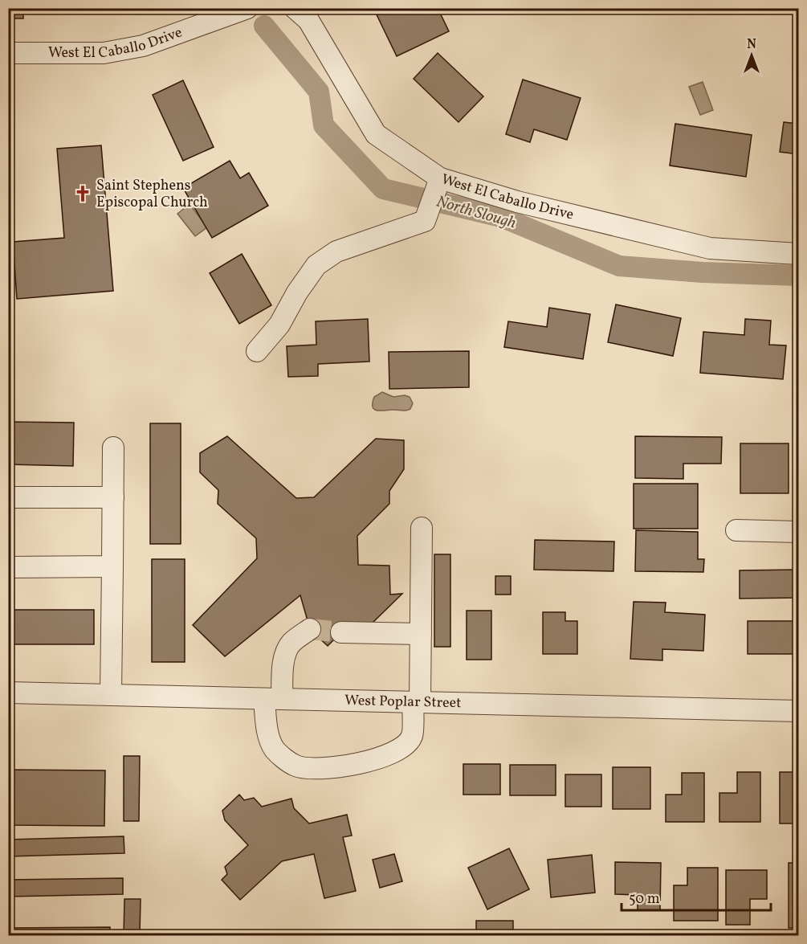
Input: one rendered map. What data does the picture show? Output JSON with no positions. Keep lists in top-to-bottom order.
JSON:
{
  "streets": {
    "street": ["West El Caballo Drive", "West Poplar Street"]
  },
  "water": ["North Slough"],
  "places": {
    "church": ["Saint Stephens Episcopal Church"]
  },
  "scale_bar": "50 m",
  "north": "top"
}
